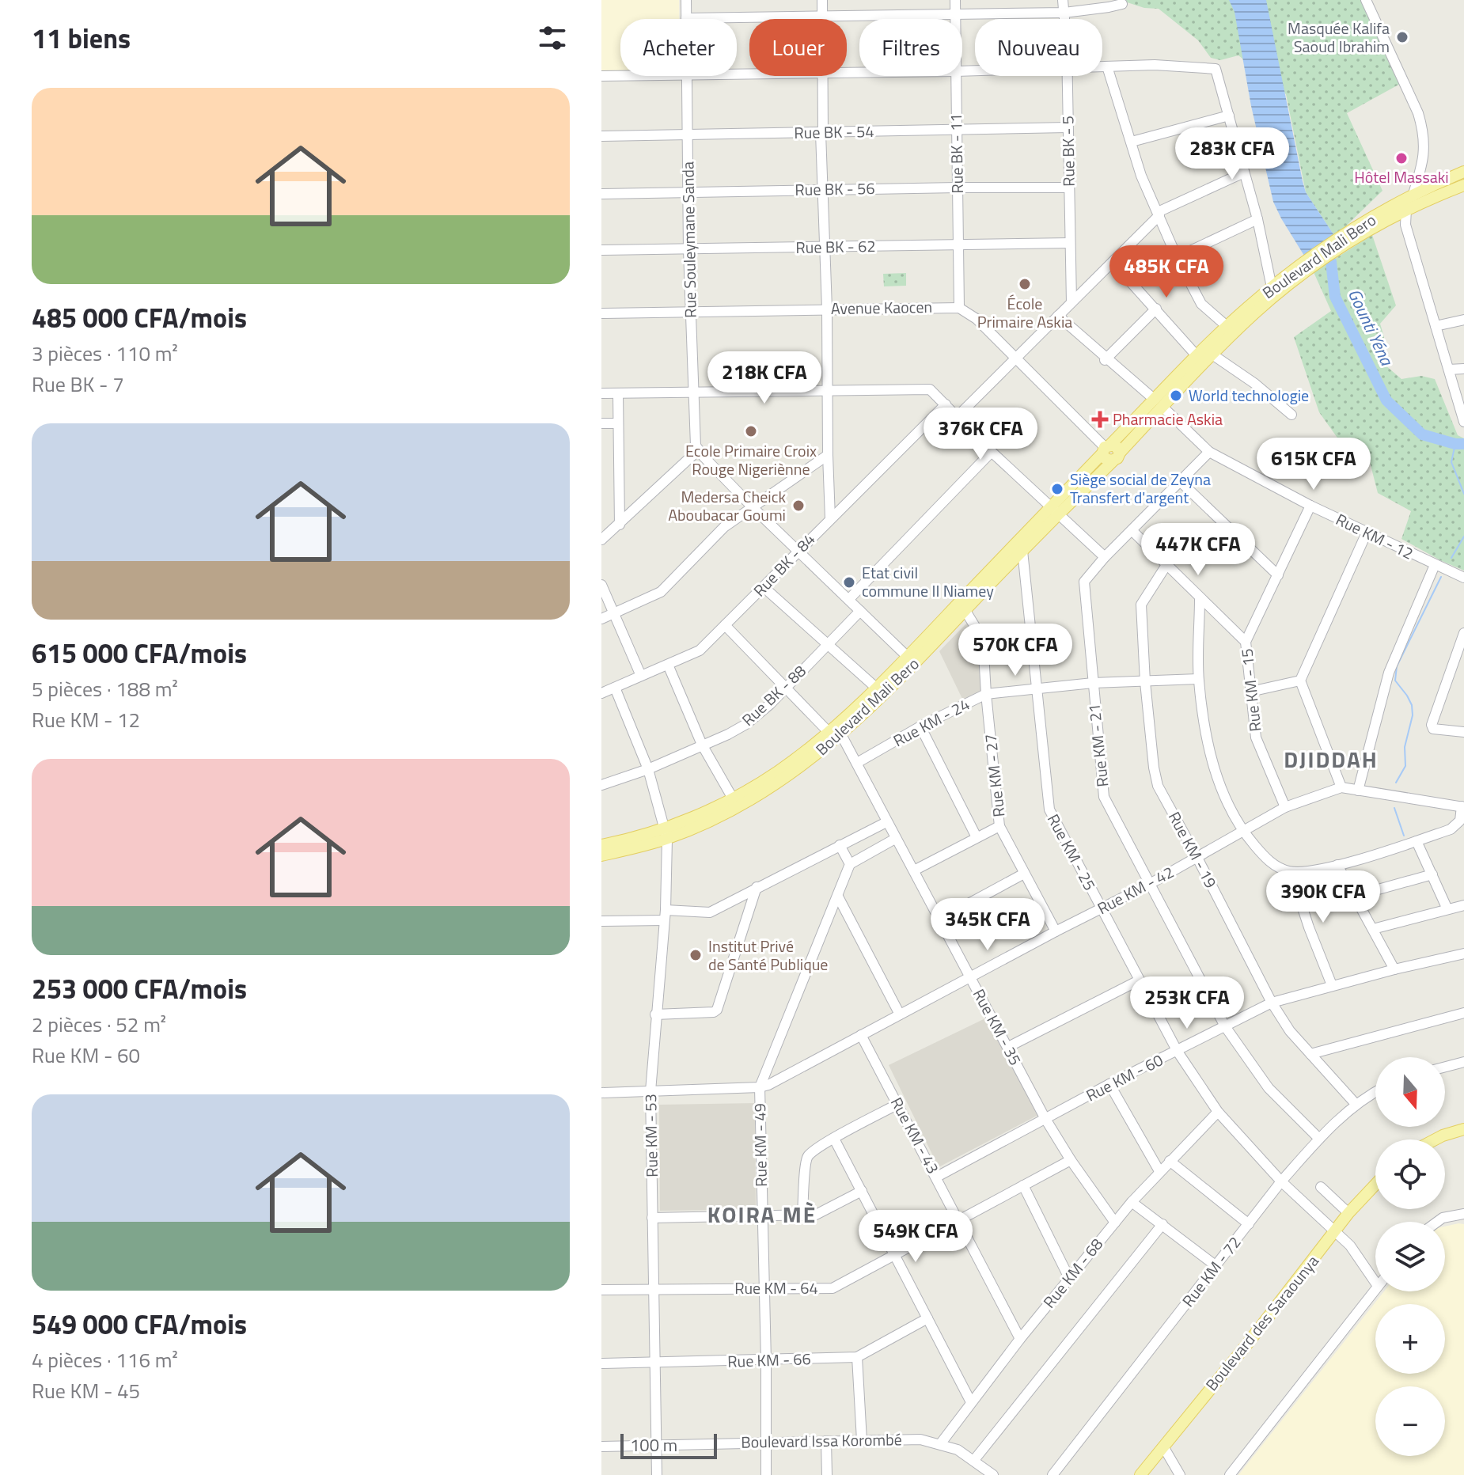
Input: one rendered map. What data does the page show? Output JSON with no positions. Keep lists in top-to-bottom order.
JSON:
{
  "streets": {
    "main road": ["Boulevard Mali Bero", "Boulevard des Saraounya"],
    "street": [
      "Rue BK - 54",
      "Rue BK - 5",
      "Rue BK - 11",
      "Rue BK - 56",
      "Rue Souleymane Sanda",
      "Rue BK - 62",
      "Avenue Kaocen",
      "Rue KM - 12",
      "Rue BK - 84",
      "Rue KM - 15",
      "Rue BK - 88",
      "Rue KM - 24",
      "Rue KM - 21",
      "Rue KM - 27",
      "Rue KM - 19",
      "Rue KM - 25",
      "Rue KM - 42",
      "Rue KM - 35",
      "Rue KM - 60",
      "Rue KM - 53",
      "Rue KM - 43",
      "Rue KM - 49",
      "Rue KM - 72",
      "Rue KM - 68",
      "Rue KM - 64",
      "Rue KM - 66",
      "Boulevard Issa Korombé"
    ]
  },
  "crossings": [
    ["Rue BK - 54", "Rue BK - 5"],
    ["Rue BK - 54", "Rue BK - 11"],
    ["Rue BK - 54", "Rue Souleymane Sanda"],
    ["Rue BK - 5", "Rue BK - 56"],
    ["Rue BK - 5", "Rue BK - 62"],
    ["Rue BK - 11", "Rue BK - 56"],
    ["Rue BK - 11", "Rue BK - 62"],
    ["Rue BK - 11", "Avenue Kaocen"],
    ["Rue BK - 56", "Rue Souleymane Sanda"],
    ["Rue Souleymane Sanda", "Rue BK - 62"],
    ["Rue Souleymane Sanda", "Avenue Kaocen"],
    ["Boulevard Mali Bero", "Rue KM - 12"],
    ["Boulevard Mali Bero", "Rue KM - 27"],
    ["Boulevard Mali Bero", "Rue KM - 25"],
    ["Boulevard Mali Bero", "Rue KM - 35"],
    ["Boulevard Mali Bero", "Rue KM - 53"],
    ["Rue KM - 12", "Rue KM - 15"],
    ["Rue KM - 12", "Rue KM - 21"],
    ["Rue BK - 84", "Rue KM - 35"],
    ["Rue BK - 84", "Rue KM - 53"],
    ["Rue KM - 15", "Rue KM - 42"],
    ["Rue BK - 88", "Rue KM - 35"],
    ["Rue BK - 88", "Rue KM - 53"],
    ["Rue KM - 24", "Rue KM - 21"],
    ["Rue KM - 24", "Rue KM - 27"],
    ["Rue KM - 24", "Rue KM - 19"],
    ["Rue KM - 24", "Rue KM - 25"],
    ["Rue KM - 24", "Rue KM - 35"],
    ["Rue KM - 21", "Rue KM - 42"],
    ["Rue KM - 21", "Rue KM - 60"],
    ["Rue KM - 21", "Rue KM - 72"],
    ["Rue KM - 27", "Rue KM - 42"],
    ["Rue KM - 19", "Rue KM - 42"],
    ["Rue KM - 19", "Rue KM - 60"],
    ["Rue KM - 19", "Rue KM - 72"],
    ["Rue KM - 25", "Rue KM - 42"],
    ["Rue KM - 25", "Rue KM - 60"],
    ["Rue KM - 25", "Rue KM - 72"],
    ["Rue KM - 25", "Rue KM - 68"],
    ["Rue KM - 25", "Boulevard des Saraounya"],
    ["Rue KM - 42", "Rue KM - 35"],
    ["Rue KM - 42", "Rue KM - 53"],
    ["Rue KM - 42", "Rue KM - 43"],
    ["Rue KM - 42", "Rue KM - 49"],
    ["Rue KM - 35", "Rue KM - 60"],
    ["Rue KM - 35", "Rue KM - 68"],
    ["Rue KM - 35", "Rue KM - 64"],
    ["Rue KM - 60", "Rue KM - 43"],
    ["Rue KM - 53", "Rue KM - 64"],
    ["Rue KM - 53", "Rue KM - 66"],
    ["Rue KM - 53", "Boulevard Issa Korombé"],
    ["Rue KM - 43", "Rue KM - 68"],
    ["Rue KM - 43", "Rue KM - 64"],
    ["Rue KM - 49", "Rue KM - 64"],
    ["Rue KM - 49", "Rue KM - 66"],
    ["Rue KM - 49", "Boulevard Issa Korombé"],
    ["Rue KM - 68", "Boulevard Issa Korombé"]
  ],
  "districts": ["DJIDDAH", "KOIRA MÈ"],
  "water": ["Gounti Yéna"],
  "places": {
    "other": [
      "Masquée Kalifa Saoud Ibrahim",
      "Hôtel Massaki",
      "École Primaire Askia",
      "World technologie",
      "Ecole Primaire Croix Rouge Nigeriènne",
      "Siège social de Zeyna Transfert d'argent",
      "Medersa Cheick Aboubacar Goumi",
      "Etat civil commune II Niamey",
      "Institut Privé de Santé Publique"
    ],
    "health": ["Pharmacie Askia"]
  },
  "scale_bar": "100 m",
  "north": "bottom",
  "page": {
    "heading": "11 biens",
    "chip": [
      "Acheter",
      "Louer",
      "Filtres",
      "Nouveau"
    ],
    "list": [
      {
        "name": "485 000 CFA/mois",
        "note": "3 pièces · 110 m² · Rue BK - 7"
      },
      {
        "name": "615 000 CFA/mois",
        "note": "5 pièces · 188 m² · Rue KM - 12"
      },
      {
        "name": "253 000 CFA/mois",
        "note": "2 pièces · 52 m² · Rue KM - 60"
      },
      {
        "name": "549 000 CFA/mois",
        "note": "4 pièces · 116 m² · Rue KM - 45"
      }
    ],
    "price": [
      "283K CFA",
      "485K CFA",
      "218K CFA",
      "376K CFA",
      "615K CFA",
      "447K CFA",
      "570K CFA",
      "390K CFA",
      "345K CFA",
      "253K CFA",
      "549K CFA"
    ],
    "map_buttons": ["+", "−"],
    "scale": "100 m"
  }
}
